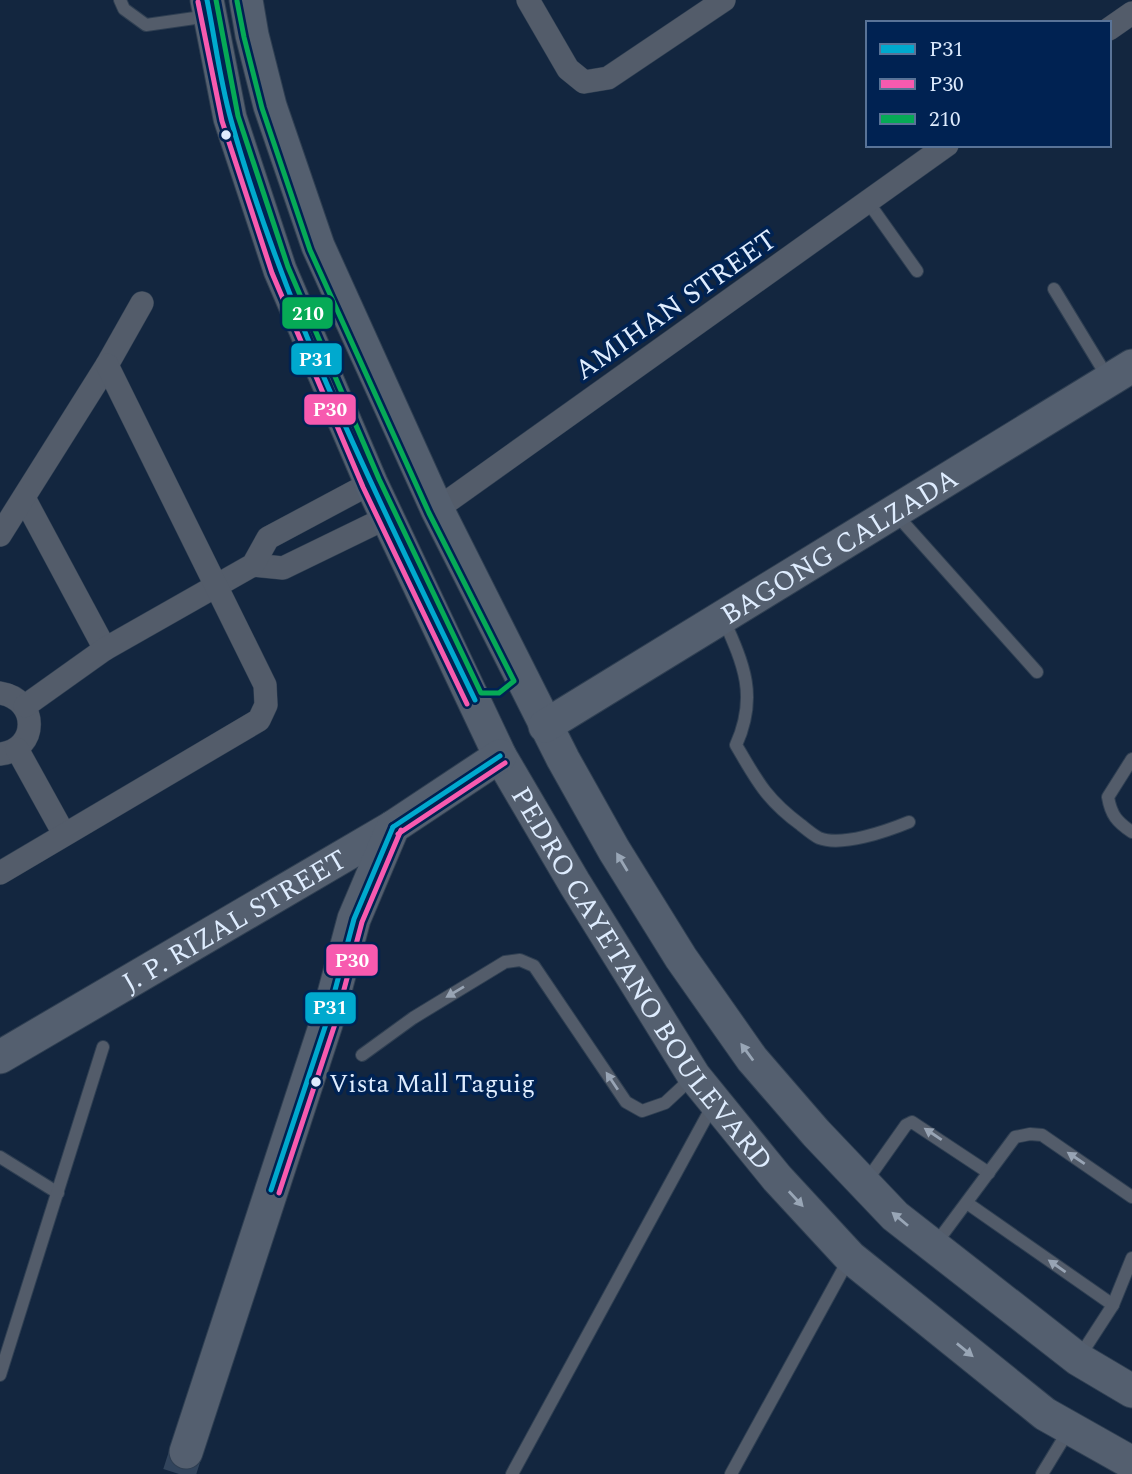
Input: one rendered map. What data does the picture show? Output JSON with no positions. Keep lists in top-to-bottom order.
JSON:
{
  "streets": {
    "main road": ["BAGONG CALZADA", "J. P. RIZAL STREET", "PEDRO CAYETANO BOULEVARD"],
    "street": ["AMIHAN STREET"]
  },
  "crossings": [
    ["AMIHAN STREET", "PEDRO CAYETANO BOULEVARD"],
    ["BAGONG CALZADA", "PEDRO CAYETANO BOULEVARD"],
    ["J. P. RIZAL STREET", "PEDRO CAYETANO BOULEVARD"]
  ],
  "places": ["Vista Mall Taguig"],
  "lines": ["transit line P31", "transit line 210", "transit line P30"],
  "legend": ["P31", "P30", "210"]
}
